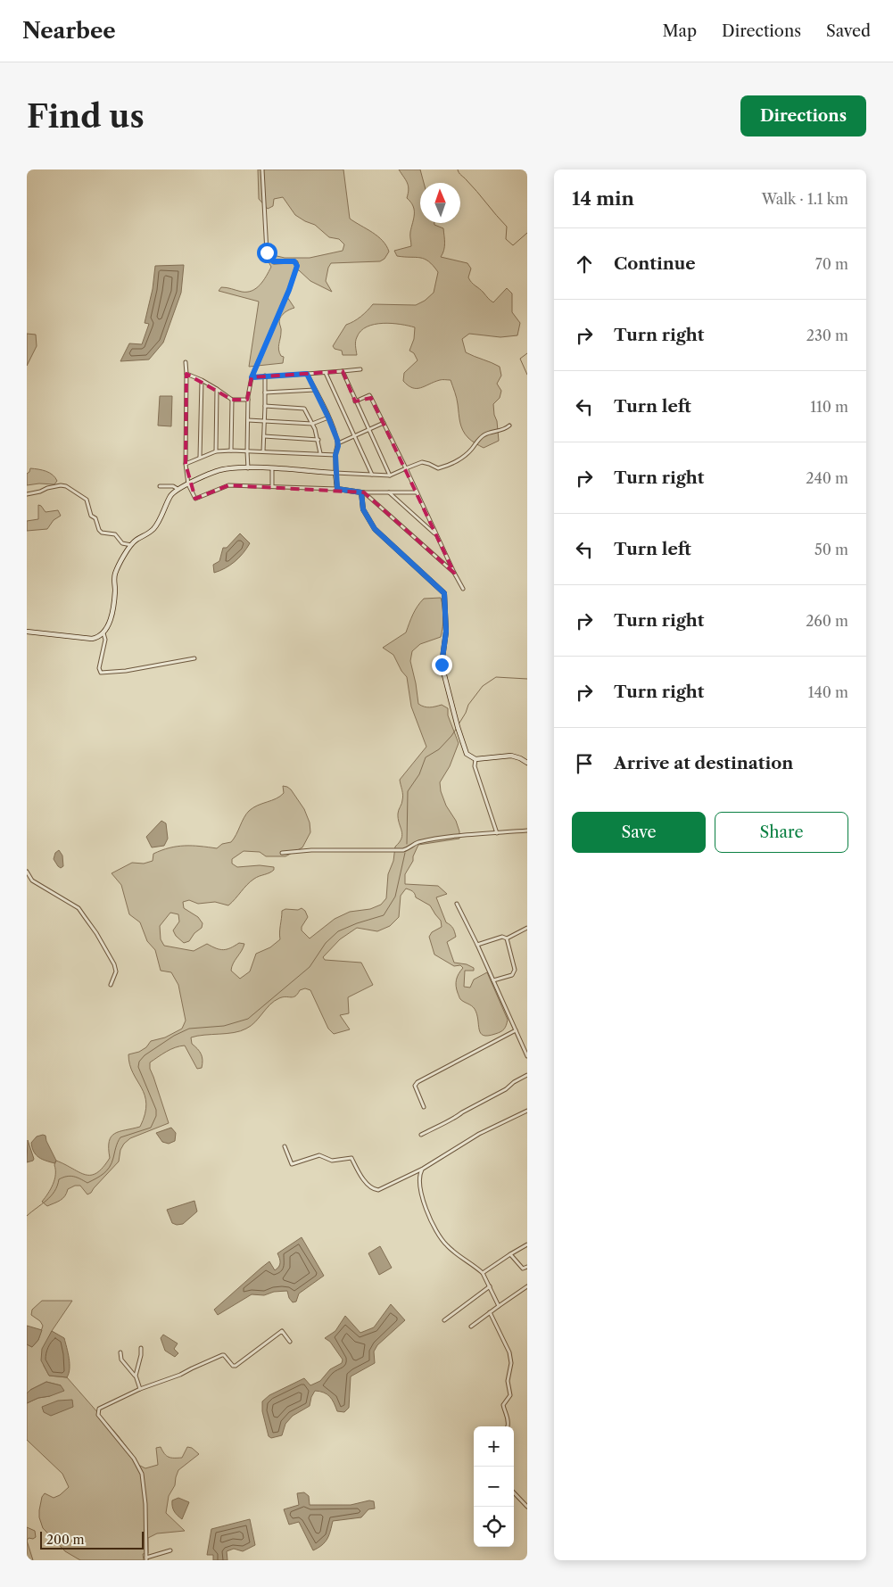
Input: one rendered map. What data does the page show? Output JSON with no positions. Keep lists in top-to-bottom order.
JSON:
{
  "scale_bar": "200 m",
  "north": "top",
  "page": {
    "header": "Nearbee",
    "nav": ["Map", "Directions", "Saved"],
    "buttons": [
      "Directions",
      ["Save", "Share"]
    ],
    "title": "Find us",
    "heading": ["14 min", "Walk · 1.1 km"],
    "list": [
      ["Continue", "70 m"],
      ["Turn right", "230 m"],
      ["Turn left", "110 m"],
      ["Turn right", "240 m"],
      ["Turn left", "50 m"],
      ["Turn right", "260 m"],
      ["Turn right", "140 m"],
      "Arrive at destination"
    ],
    "map_buttons": ["+", "−"],
    "scale": "200 m"
  }
}
